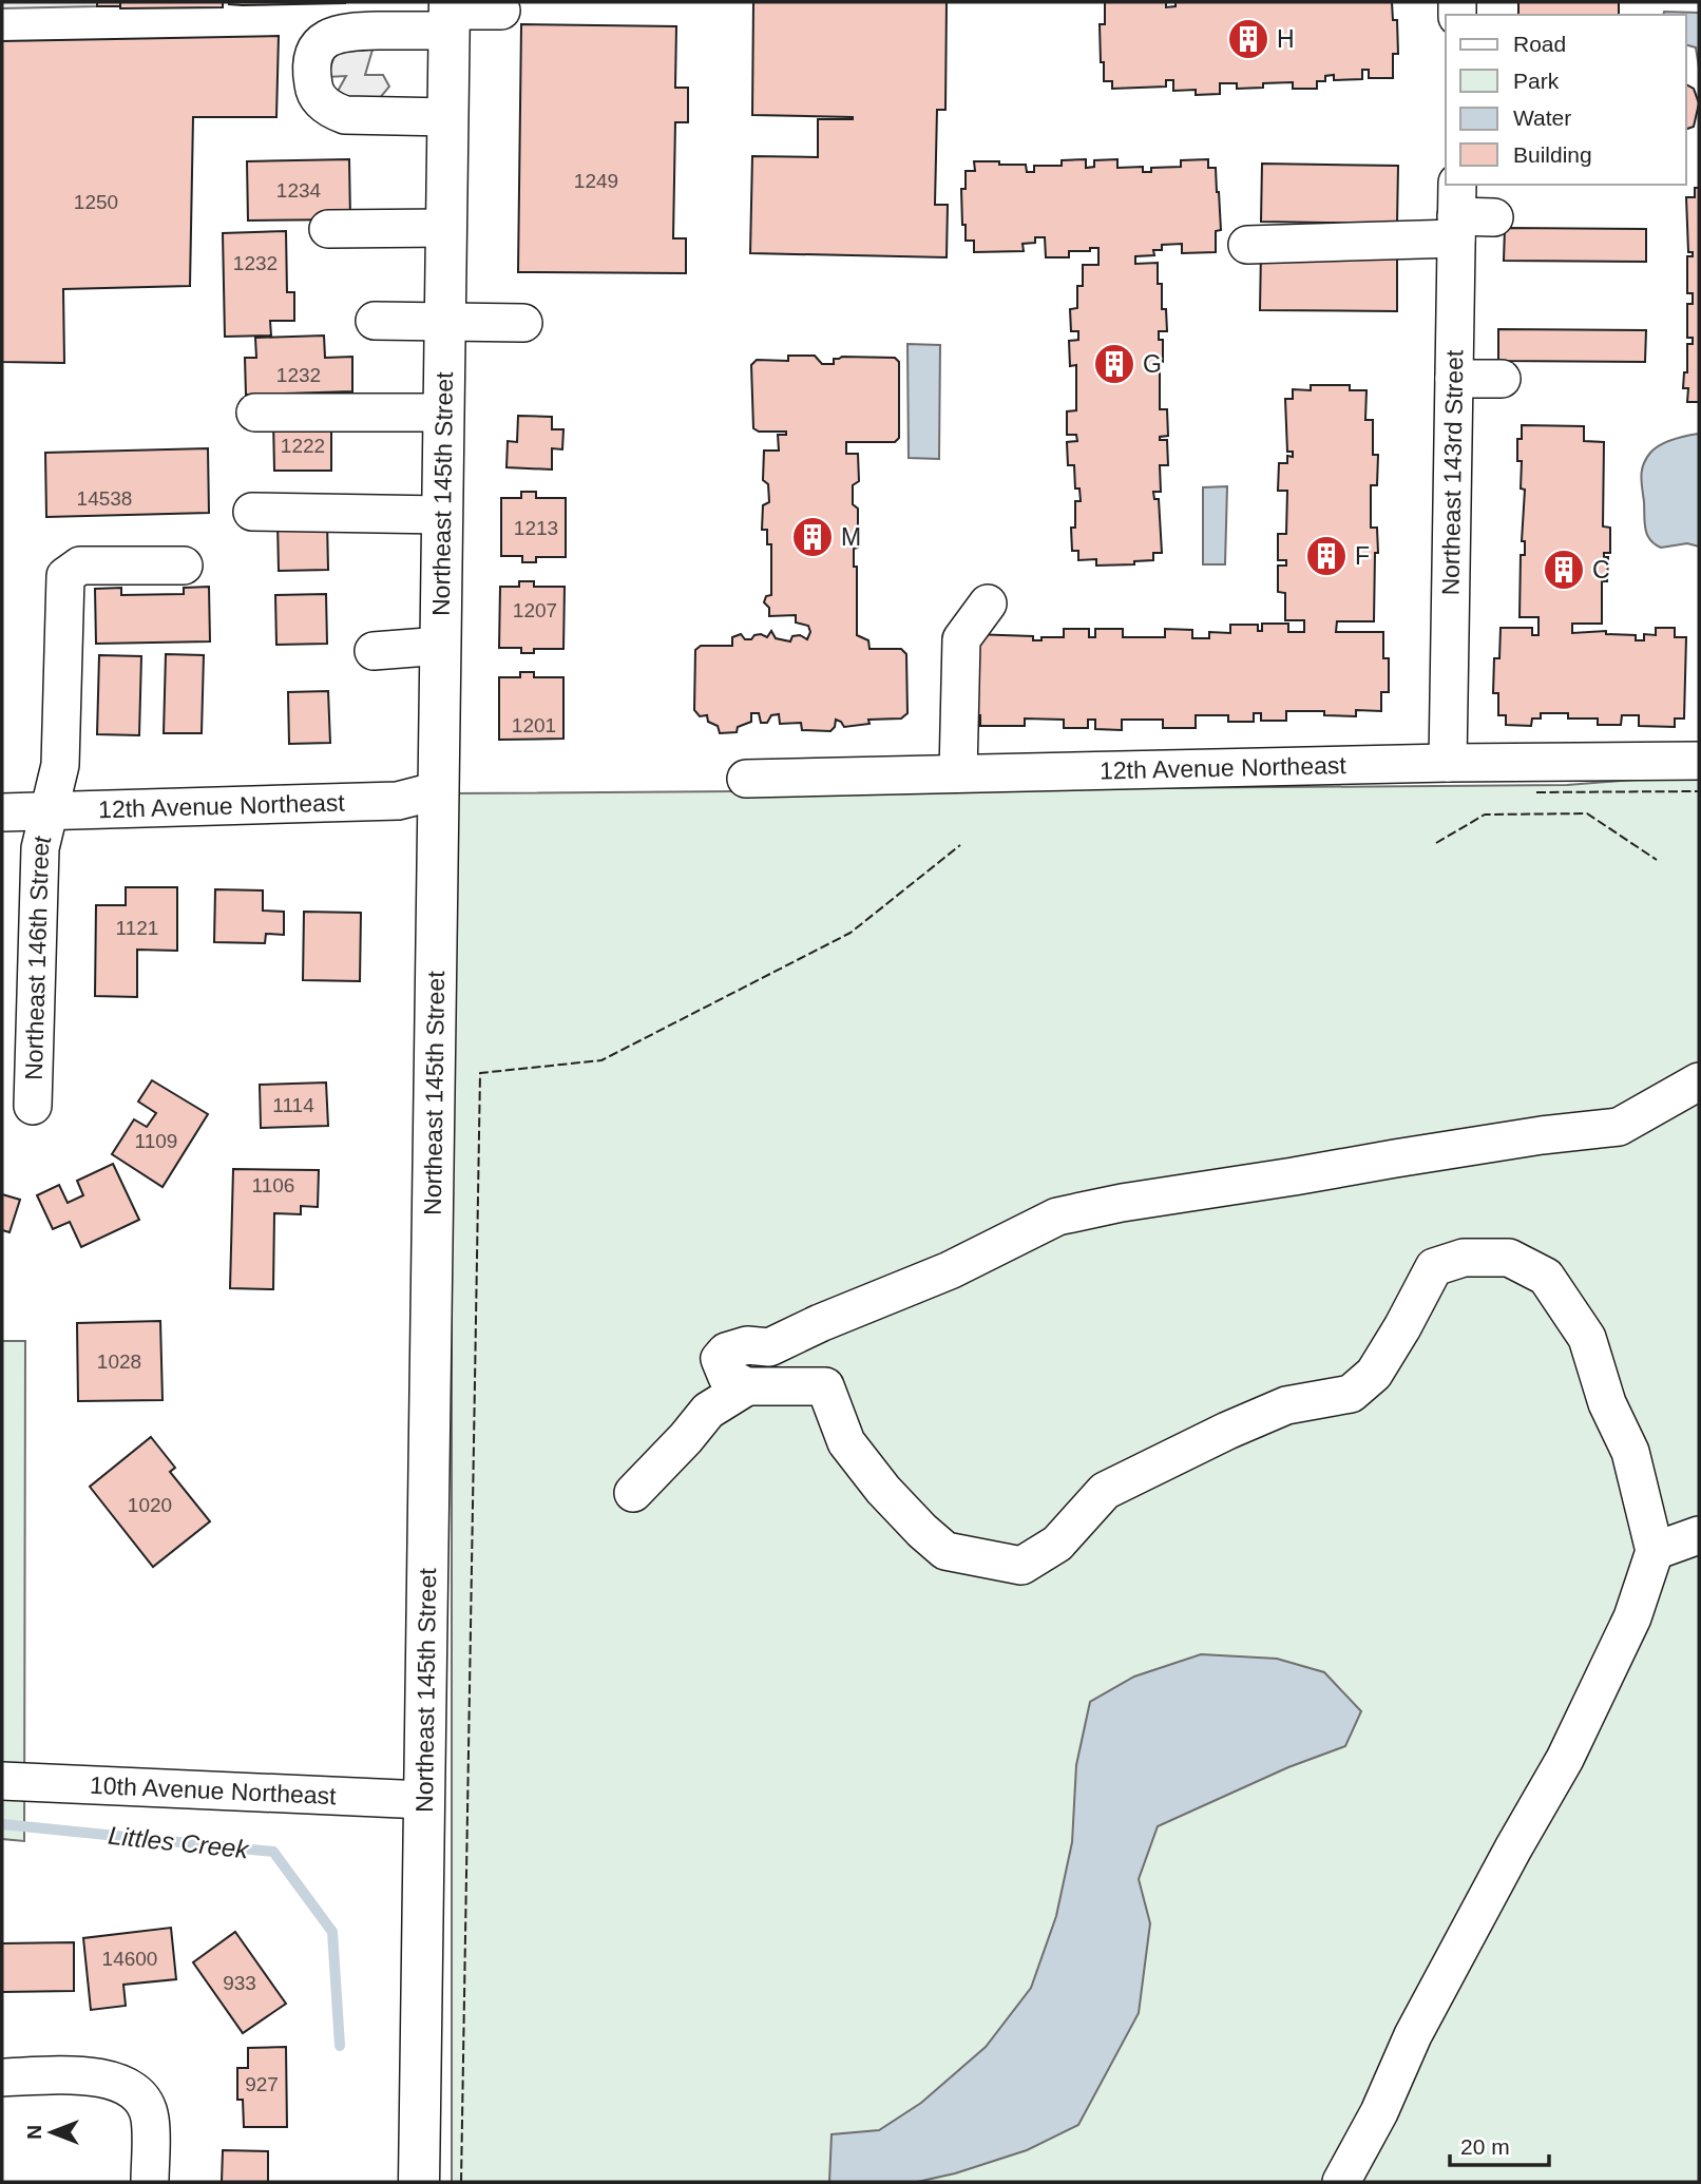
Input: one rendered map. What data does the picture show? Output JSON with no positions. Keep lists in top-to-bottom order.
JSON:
{
  "streets": {
    "main road": ["Northeast 145th Street"],
    "street": [
      "Northeast 143rd Street",
      "12th Avenue Northeast",
      "Northeast 146th Street",
      "10th Avenue Northeast"
    ]
  },
  "crossings": [
    ["Northeast 143rd Street", "12th Avenue Northeast"],
    ["Northeast 145th Street", "12th Avenue Northeast"],
    ["Northeast 145th Street", "10th Avenue Northeast"],
    ["12th Avenue Northeast", "Northeast 146th Street"]
  ],
  "water": ["Littles Creek"],
  "places": {
    "building": [
      "H",
      "G",
      "M",
      "F",
      "C"
    ]
  },
  "house_numbers": [
    "1249",
    "1234",
    "1250",
    "1232",
    "1232",
    "1222",
    "14538",
    "1213",
    "1207",
    "1201",
    "1121",
    "1114",
    "1109",
    "1106",
    "1028",
    "1020",
    "14600",
    "933",
    "927"
  ],
  "legend": [
    "Road",
    "Park",
    "Water",
    "Building"
  ],
  "scale_bar": "20 m",
  "north": "left"
}
